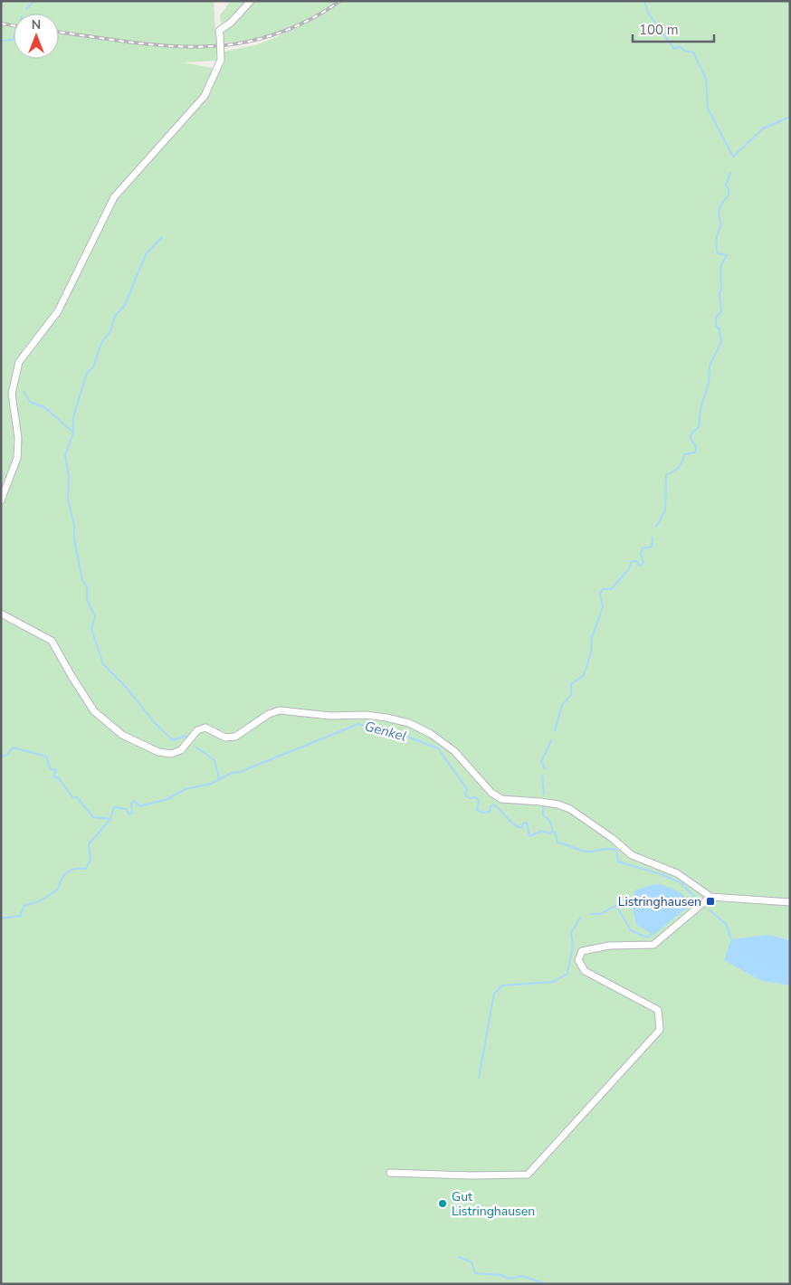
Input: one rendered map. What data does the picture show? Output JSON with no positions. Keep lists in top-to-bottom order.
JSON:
{
  "water": ["Genkel"],
  "places": {
    "transit": ["Listringhausen"],
    "other": ["Gut Listringhausen"]
  },
  "scale_bar": "100 m",
  "north": "top"
}
